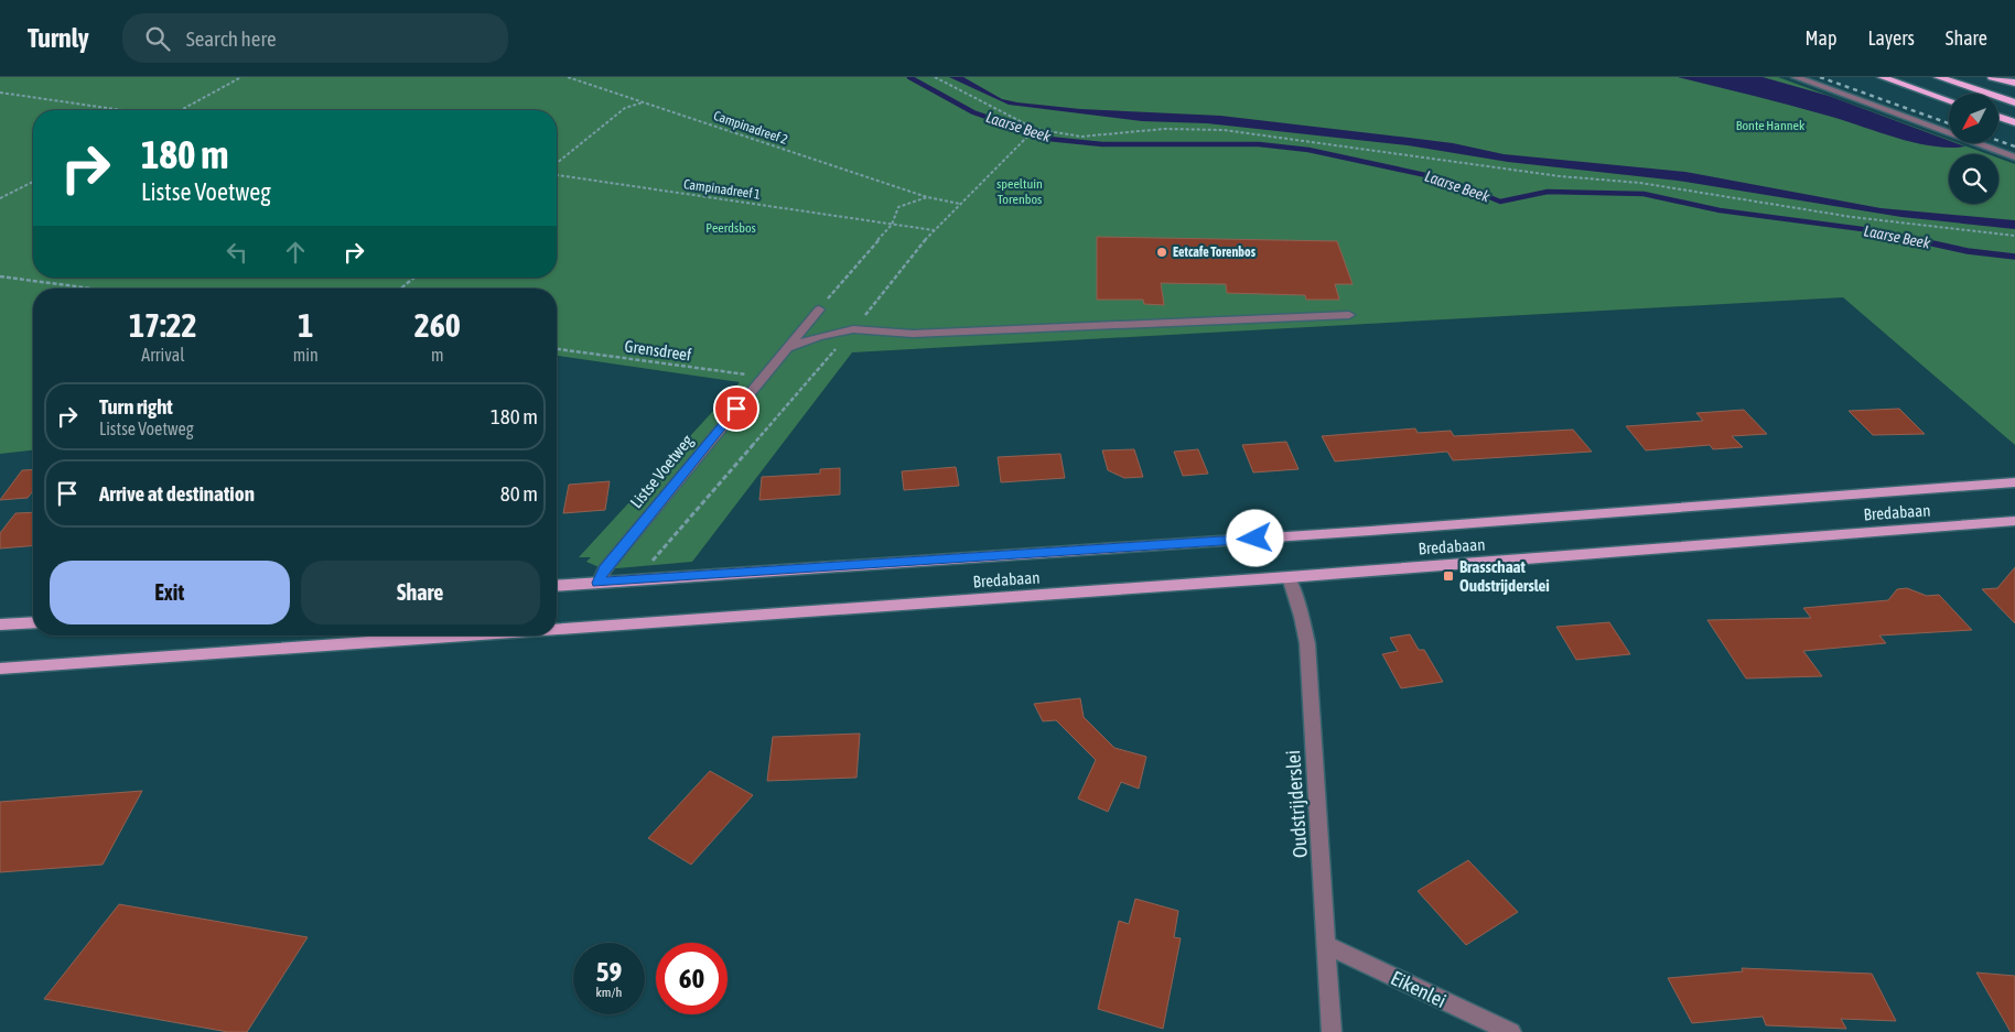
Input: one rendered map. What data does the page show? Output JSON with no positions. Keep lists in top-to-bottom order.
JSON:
{
  "streets": {
    "main road": ["Bredabaan"],
    "street": ["Listse Voetweg", "Oudstrijderslei", "Eikenlei"],
    "path": ["Campinadreef 2", "Campinadreef 1", "Grensdreef"]
  },
  "crossings": [
    ["Grensdreef", "Listse Voetweg"],
    ["Listse Voetweg", "Bredabaan"],
    ["Bredabaan", "Oudstrijderslei"],
    ["Oudstrijderslei", "Eikenlei"]
  ],
  "water": ["Laarse Beek"],
  "parks": ["Bonte Hannek", "speeltuin Torenbos", "Peerdsbos"],
  "places": {
    "other": ["Eetcafe Torenbos"],
    "transit": ["Brasschaat Oudstrijderslei"]
  },
  "north": "bottom left",
  "page": {
    "header": "Turnly",
    "search": "Search here",
    "nav": ["Map", "Layers", "Share"],
    "turn": ["180 m", "Listse Voetweg"],
    "eta": [
      "17:22",
      "Arrival",
      "1",
      "min",
      "260",
      "m"
    ],
    "list": [
      {
        "name": "Turn right",
        "note": "Listse Voetweg",
        "value": "180 m"
      },
      {
        "name": "Arrive at destination",
        "value": "80 m"
      }
    ],
    "buttons": ["Exit", "Share"],
    "speed": "59 km/h",
    "limit": "60"
  }
}
